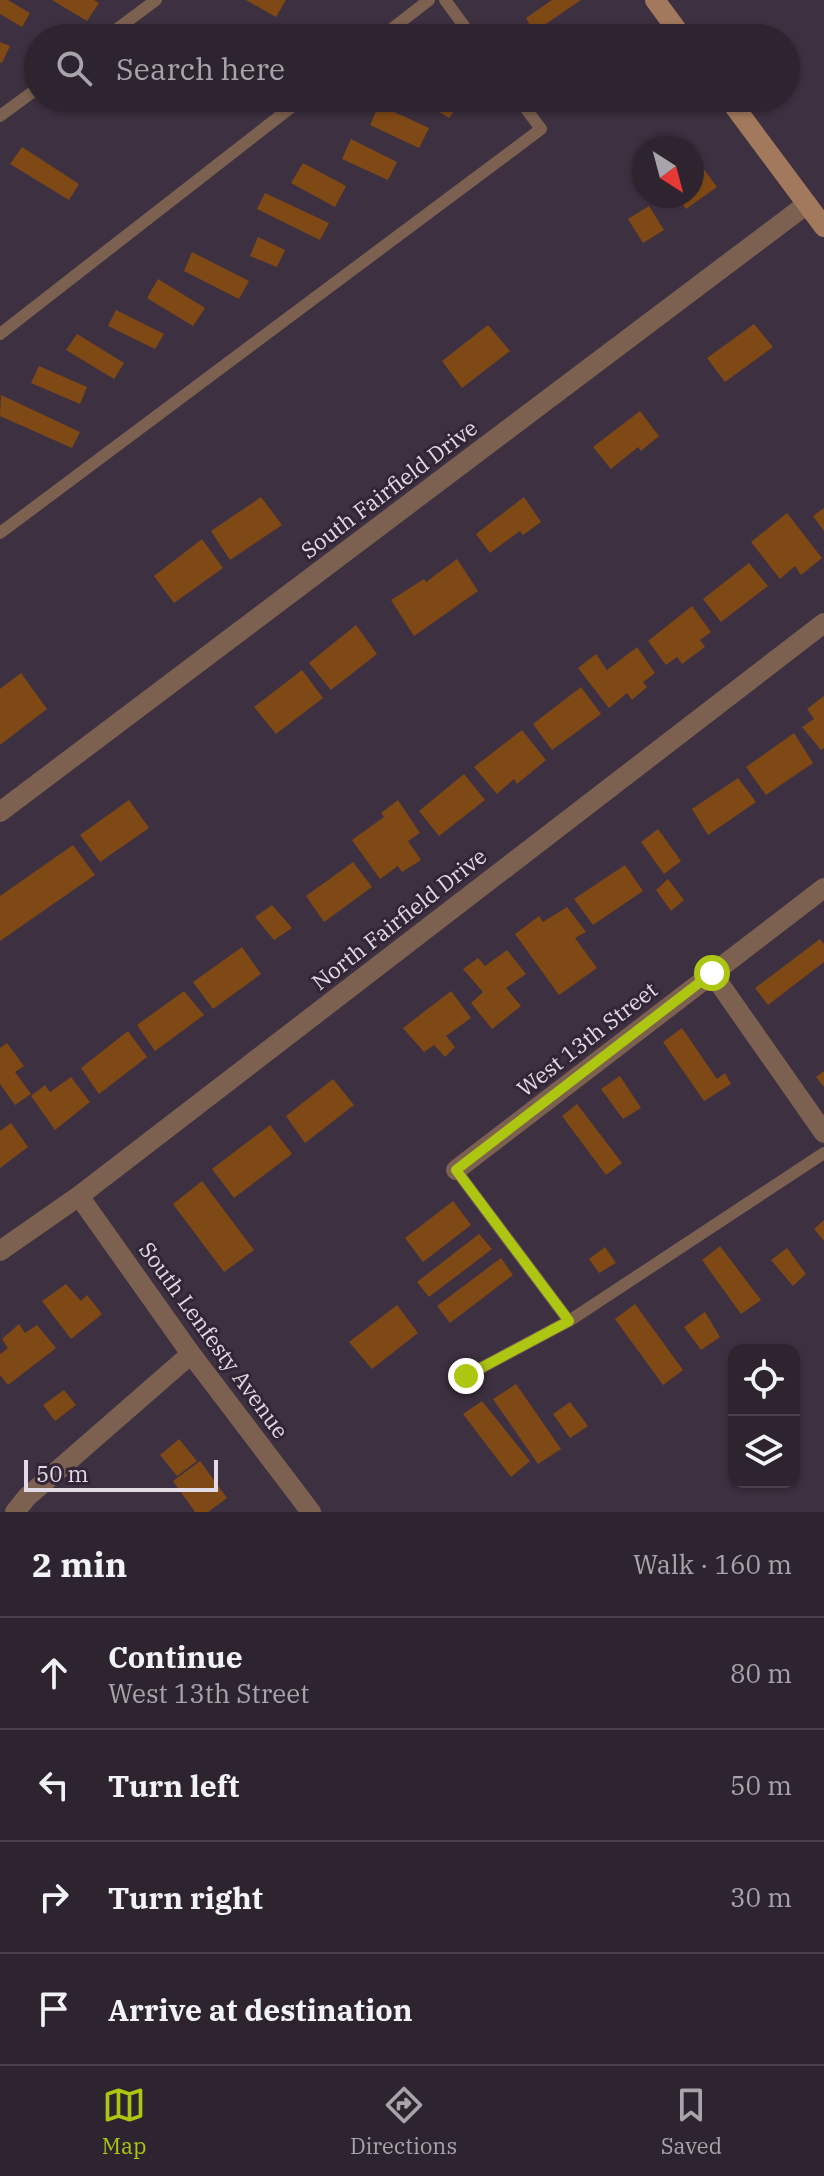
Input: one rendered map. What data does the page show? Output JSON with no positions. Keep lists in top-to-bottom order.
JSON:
{
  "streets": {
    "street": [
      "South Fairfield Drive",
      "North Fairfield Drive",
      "West 13th Street",
      "South Lenfesty Avenue"
    ]
  },
  "crossings": [
    ["North Fairfield Drive", "South Lenfesty Avenue"]
  ],
  "scale_bar": "50 m",
  "north": "bottom right",
  "page": {
    "search": "Search here",
    "scale": "50 m",
    "heading": ["2 min", "Walk · 160 m"],
    "list": [
      ["Continue", "West 13th Street", "80 m"],
      ["Turn left", "50 m"],
      ["Turn right", "30 m"],
      "Arrive at destination"
    ],
    "nav": ["Map", "Directions", "Saved"]
  }
}
